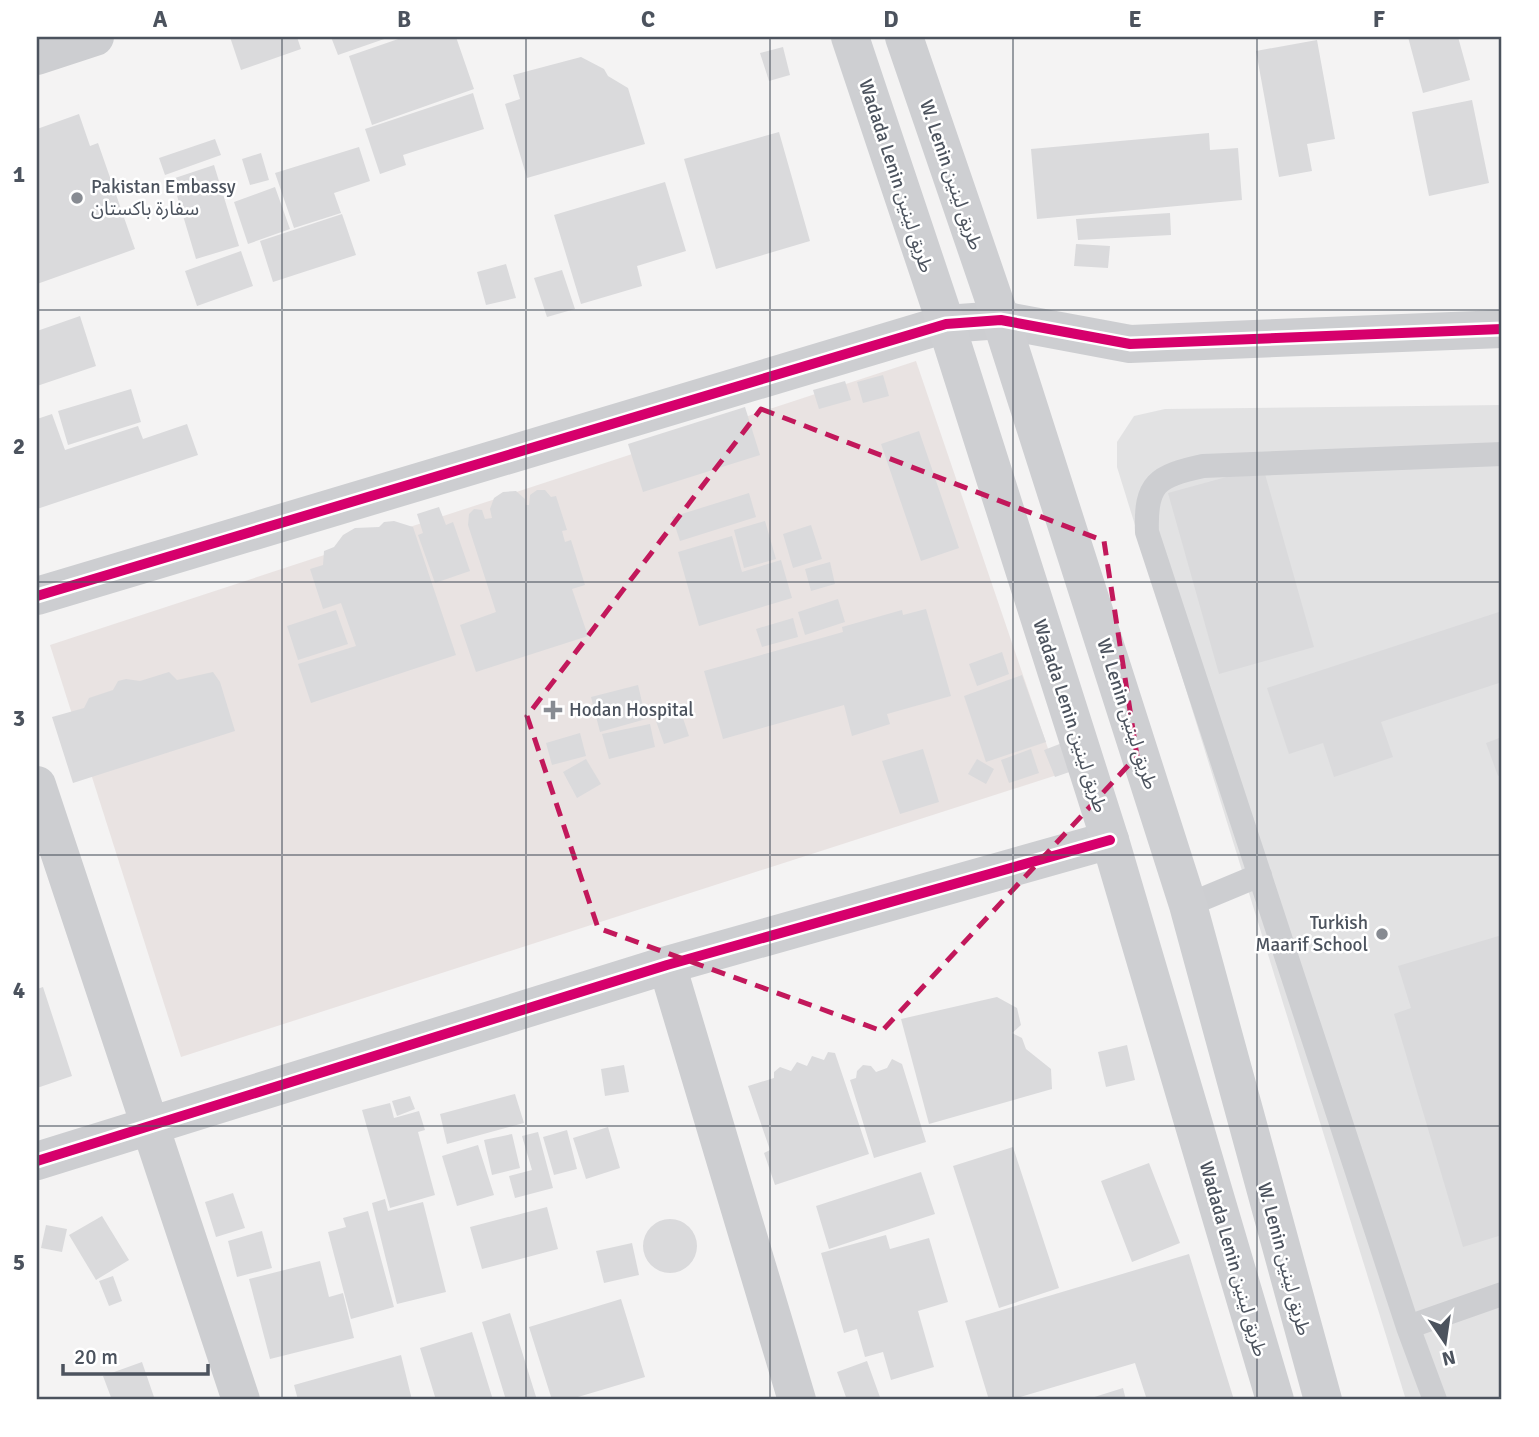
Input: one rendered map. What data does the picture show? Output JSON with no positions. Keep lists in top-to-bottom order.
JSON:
{
  "streets": {
    "main road": ["W. Lenin طريق لينين", "Wadada Lenin طريق لينين"]
  },
  "places": {
    "other": ["Pakistan Embassy سفارة باكستان", "Turkish Maarif School"],
    "health": ["Hodan Hospital"]
  },
  "scale_bar": "20 m",
  "north": "bottom",
  "grid": {
    "columns": [
      "A",
      "B",
      "C",
      "D",
      "E",
      "F"
    ],
    "rows": [
      "1",
      "2",
      "3",
      "4",
      "5"
    ]
  }
}
